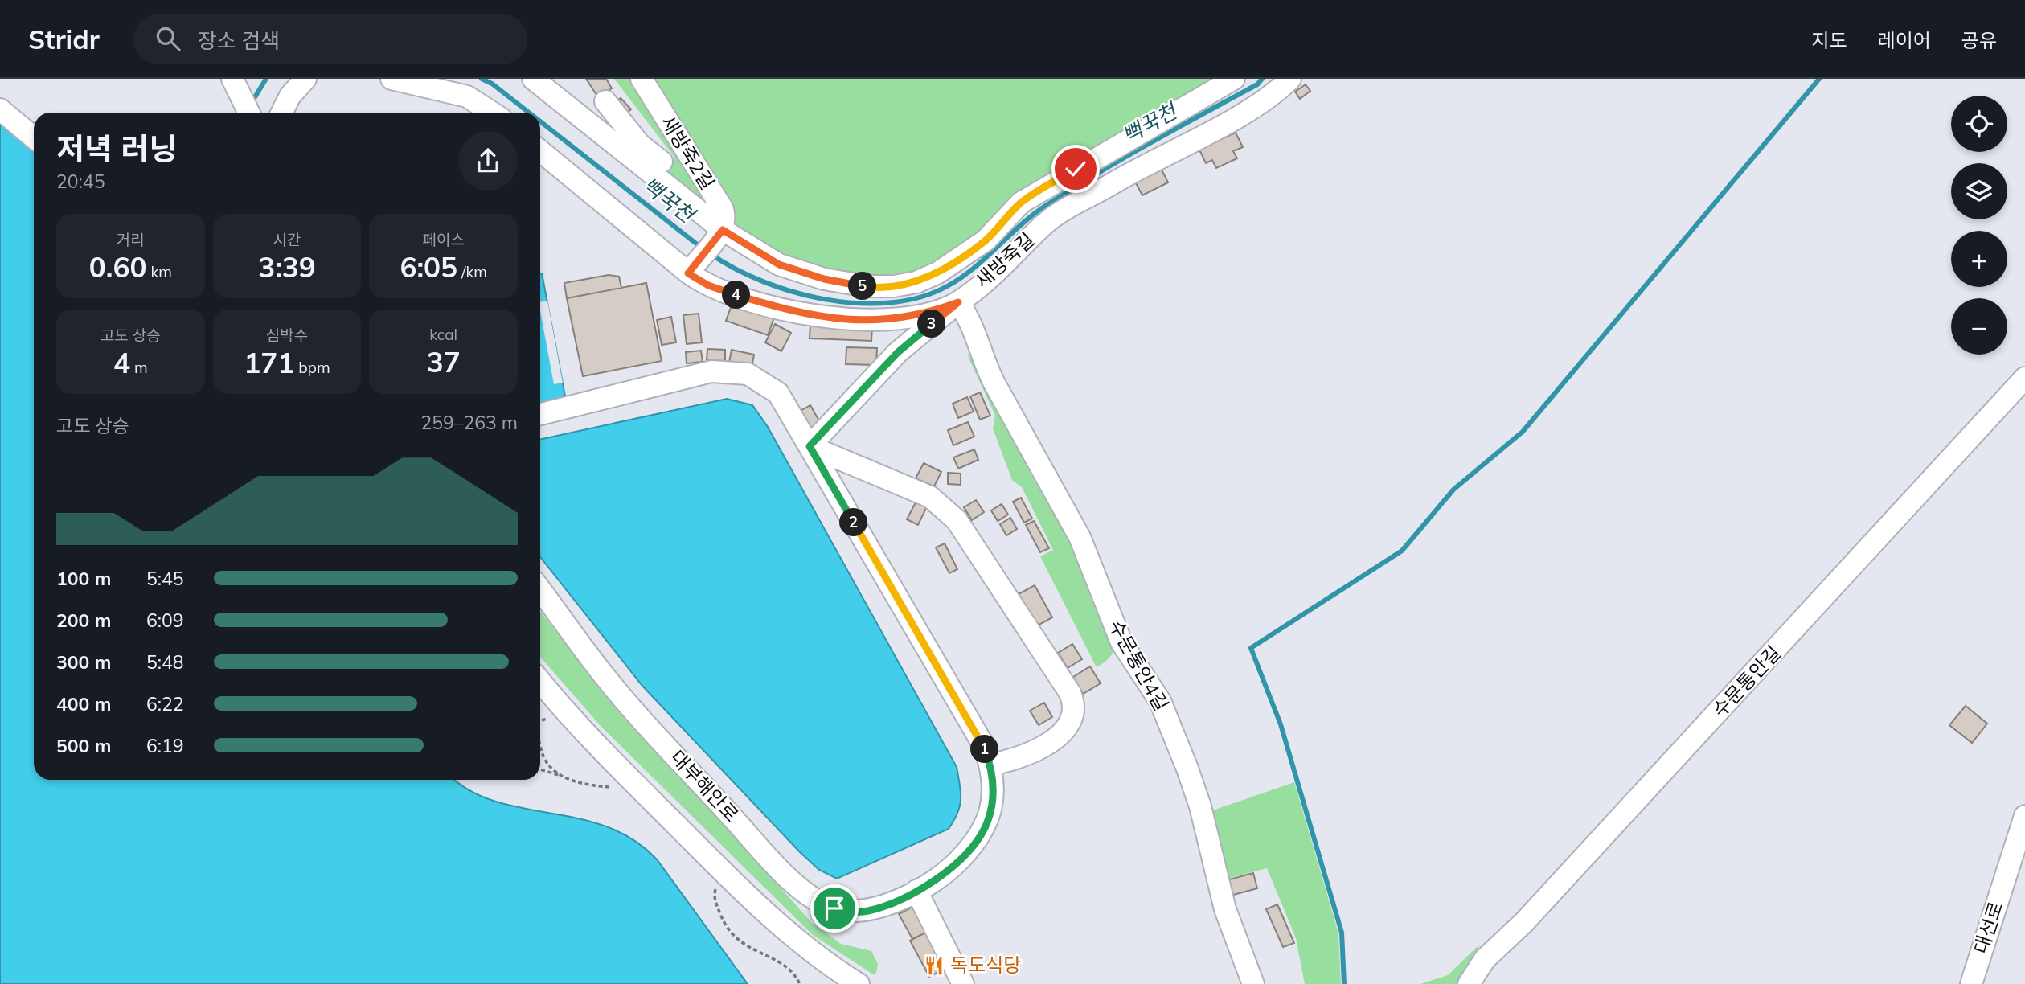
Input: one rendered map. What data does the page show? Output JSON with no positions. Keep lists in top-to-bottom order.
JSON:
{
  "streets": {
    "street": [
      "새방죽2길",
      "새방죽길",
      "수문통안4길",
      "수문통안길",
      "대부해안로",
      "대선로"
    ]
  },
  "crossings": [
    ["새방죽2길", "새방죽길"],
    ["새방죽길", "수문통안4길"]
  ],
  "water": ["뻑꾹천"],
  "places": {
    "restaurant": ["독도식당"]
  },
  "page": {
    "header": "Stridr",
    "search": "장소 검색",
    "nav": ["지도", "레이어", "공유"],
    "map_buttons": ["+", "−"],
    "heading": ["저녁 러닝", "20:45"],
    "stats": [
      ["거리", "0.60 km"],
      ["시간", "3:39"],
      ["페이스", "6:05 /km"],
      ["고도 상승", "4 m"],
      ["심박수", "171 bpm"],
      ["kcal", "37"]
    ],
    "pins": [
      "5",
      "4",
      "3",
      "2",
      "1"
    ],
    "chart": ["고도 상승", "259–263 m"],
    "list": [
      {
        "name": "100 m",
        "note": "5:45"
      },
      {
        "name": "200 m",
        "note": "6:09"
      },
      {
        "name": "300 m",
        "note": "5:48"
      },
      {
        "name": "400 m",
        "note": "6:22"
      },
      {
        "name": "500 m",
        "note": "6:19"
      }
    ]
  }
}
